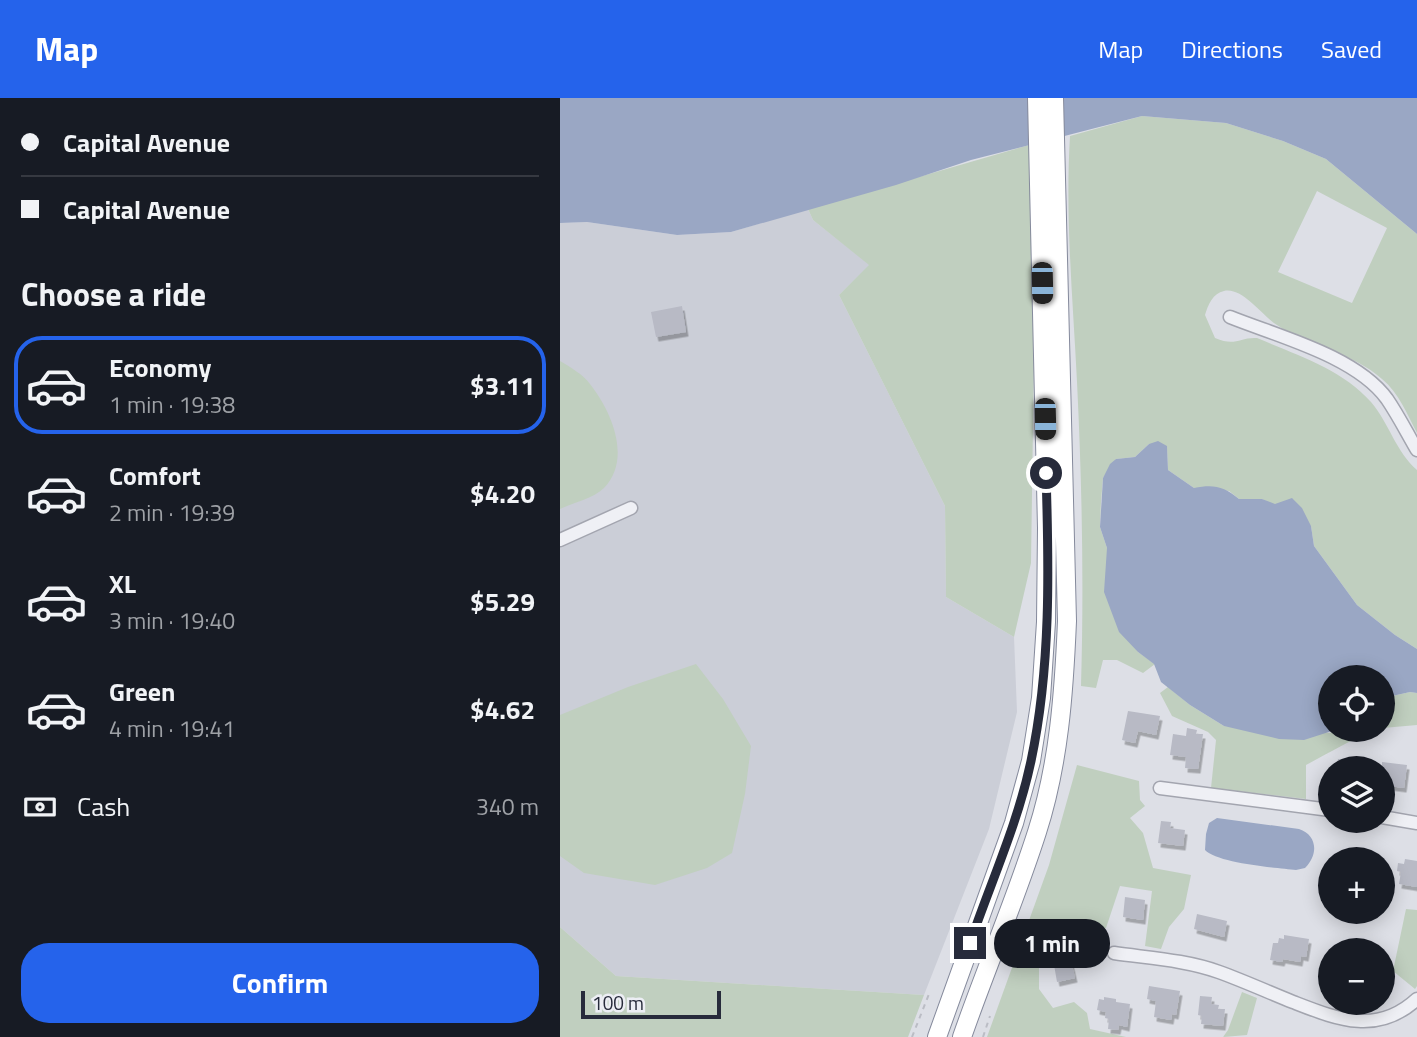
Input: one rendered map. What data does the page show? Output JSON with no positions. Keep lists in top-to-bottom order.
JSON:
{
  "scale_bar": "100 m",
  "page": {
    "header": "Map",
    "nav": ["Map", "Directions", "Saved"],
    "banner": ["Capital Avenue", "Capital Avenue"],
    "heading": "Choose a ride",
    "list": [
      {
        "name": "Economy",
        "note": "1 min · 19:38",
        "value": "$3.11"
      },
      {
        "name": "Comfort",
        "note": "2 min · 19:39",
        "value": "$4.20"
      },
      {
        "name": "XL",
        "note": "3 min · 19:40",
        "value": "$5.29"
      },
      {
        "name": "Green",
        "note": "4 min · 19:41",
        "value": "$4.62"
      }
    ],
    "map_buttons": ["+", "−"],
    "pay": ["Cash", "340 m"],
    "bubble": "1 min",
    "buttons": "Confirm",
    "scale": "100 m"
  }
}
